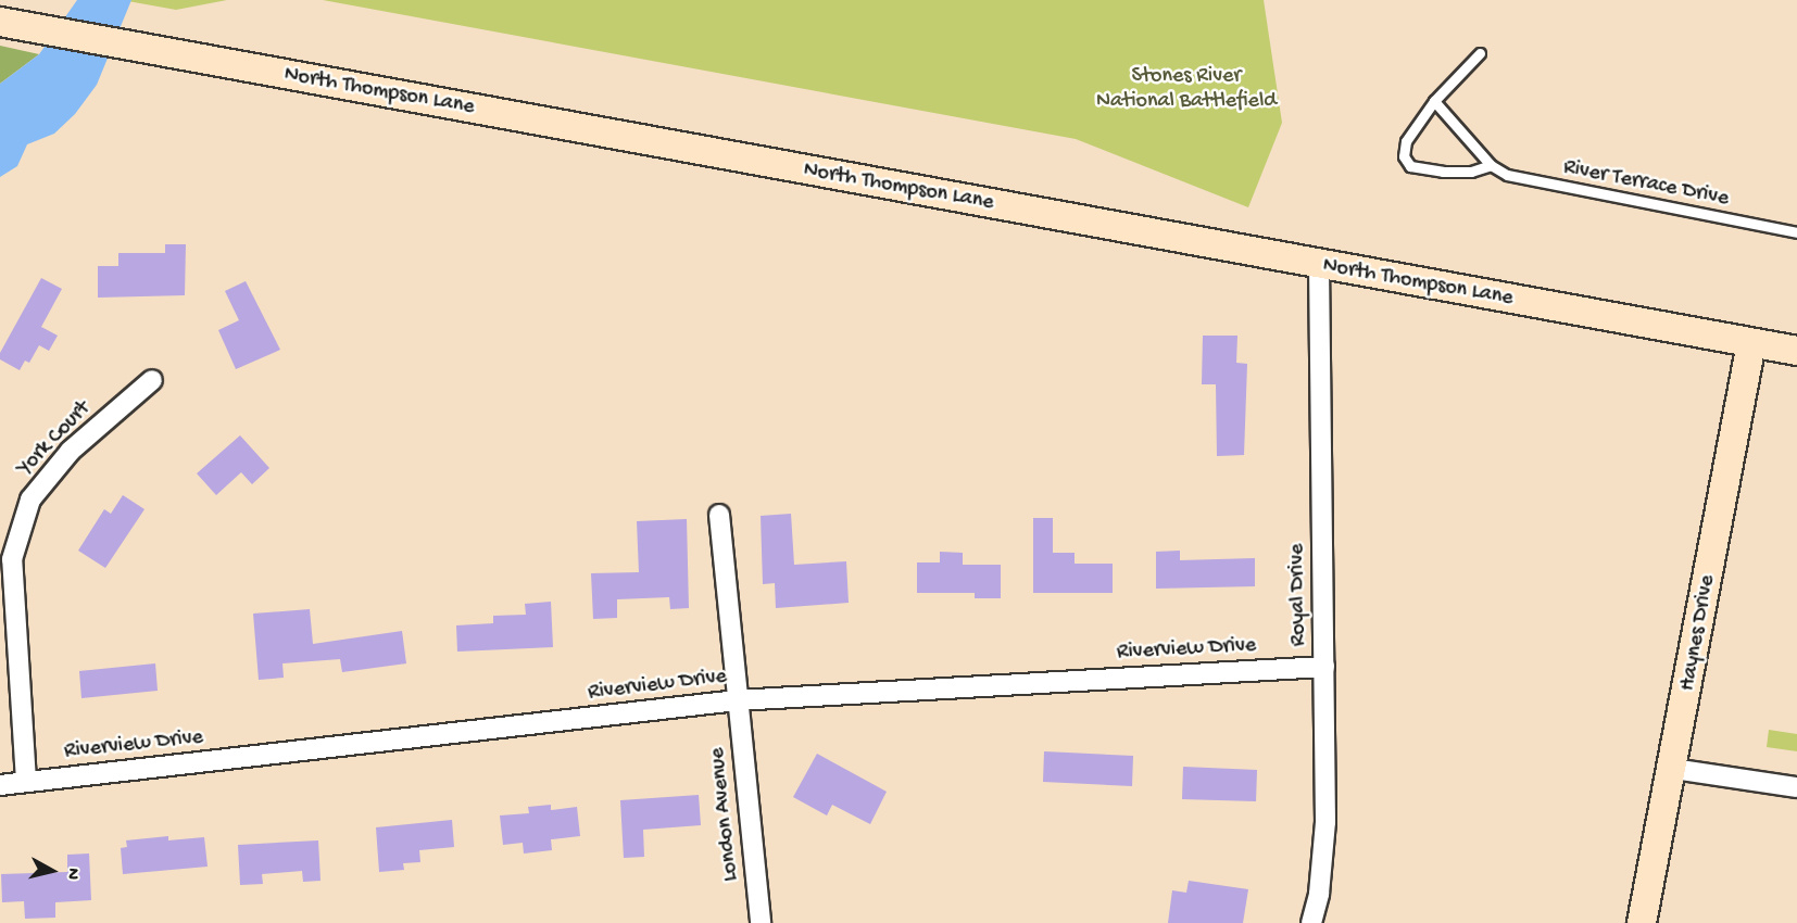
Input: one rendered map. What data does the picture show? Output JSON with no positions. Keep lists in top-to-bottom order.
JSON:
{
  "streets": {
    "main road": ["North Thompson Lane", "Haynes Drive"],
    "street": [
      "York Court",
      "Royal Drive",
      "Riverview Drive",
      "London Avenue"
    ],
    "lane": ["River Terrace Drive"]
  },
  "crossings": [
    ["North Thompson Lane", "Royal Drive"],
    ["North Thompson Lane", "Haynes Drive"],
    ["York Court", "Riverview Drive"],
    ["Royal Drive", "Riverview Drive"],
    ["Riverview Drive", "London Avenue"]
  ],
  "parks": ["Stones River National Battlefield"],
  "north": "right"
}
